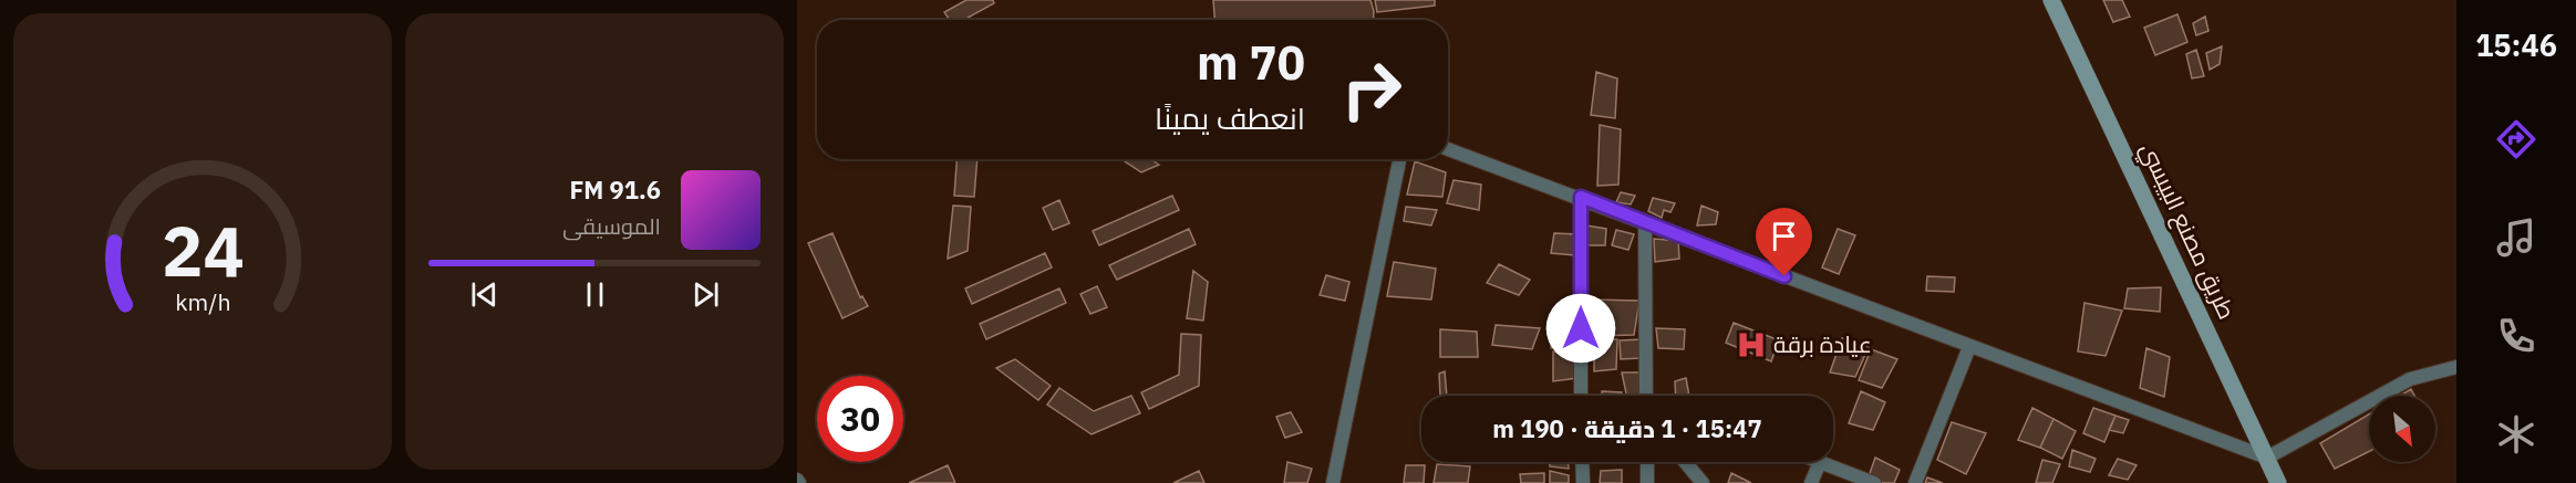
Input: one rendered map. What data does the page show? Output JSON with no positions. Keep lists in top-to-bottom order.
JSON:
{
  "streets": {
    "main road": ["طريق مصنع البيبسي"]
  },
  "places": {
    "hospital": ["عيادة برقة"]
  },
  "north": "bottom right",
  "page": {
    "tabs": "15:46",
    "turn": ["70 m", "انعطف يمينًا"],
    "song": ["91.6 FM", "الموسيقى"],
    "limit": "30",
    "trip": "15:47 · 1 دقيقة · 190 m",
    "gauge": ["24", "km/h"]
  }
}
